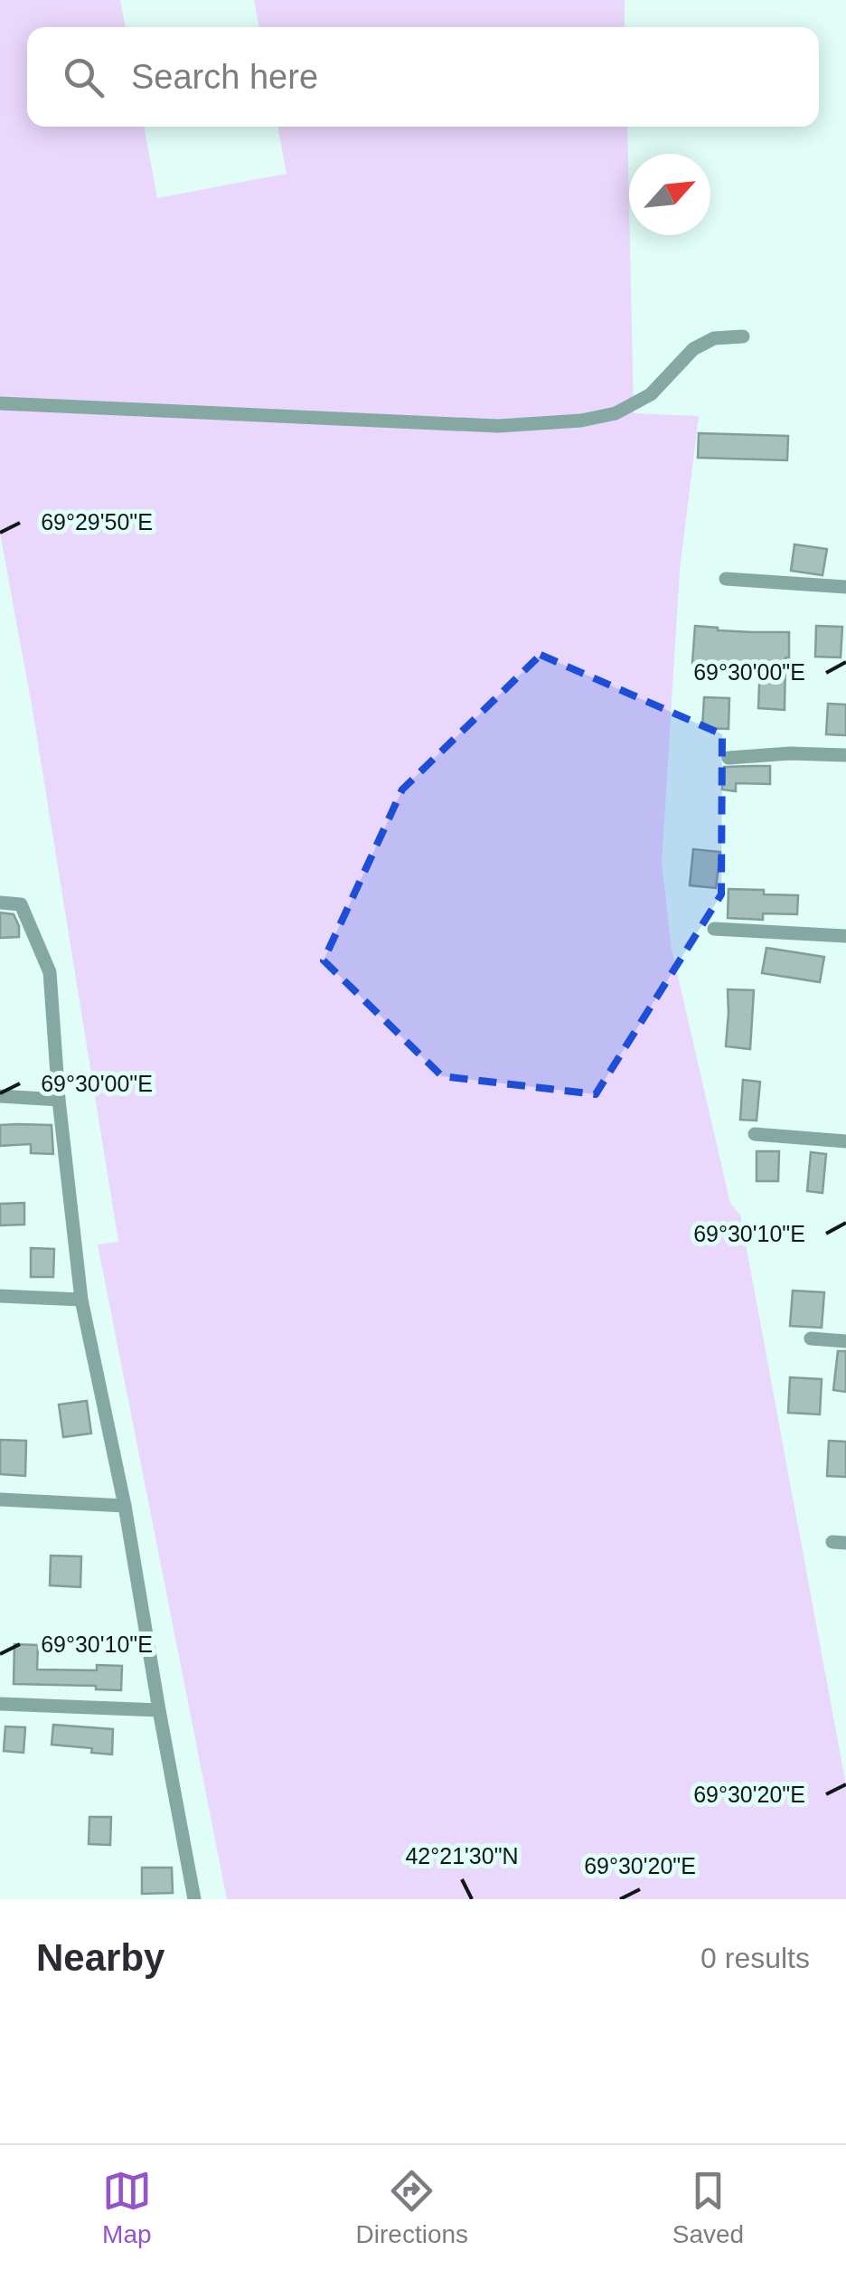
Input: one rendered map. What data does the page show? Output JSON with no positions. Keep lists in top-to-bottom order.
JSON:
{
  "north": "top right",
  "page": {
    "search": "Search here",
    "heading": ["Nearby", "0 results"],
    "nav": ["Map", "Directions", "Saved"]
  },
  "coordinates": [
    "69°29'50\"E",
    "69°30'00\"E",
    "69°30'10\"E",
    "69°30'20\"E",
    "42°21'30\"N"
  ]
}
